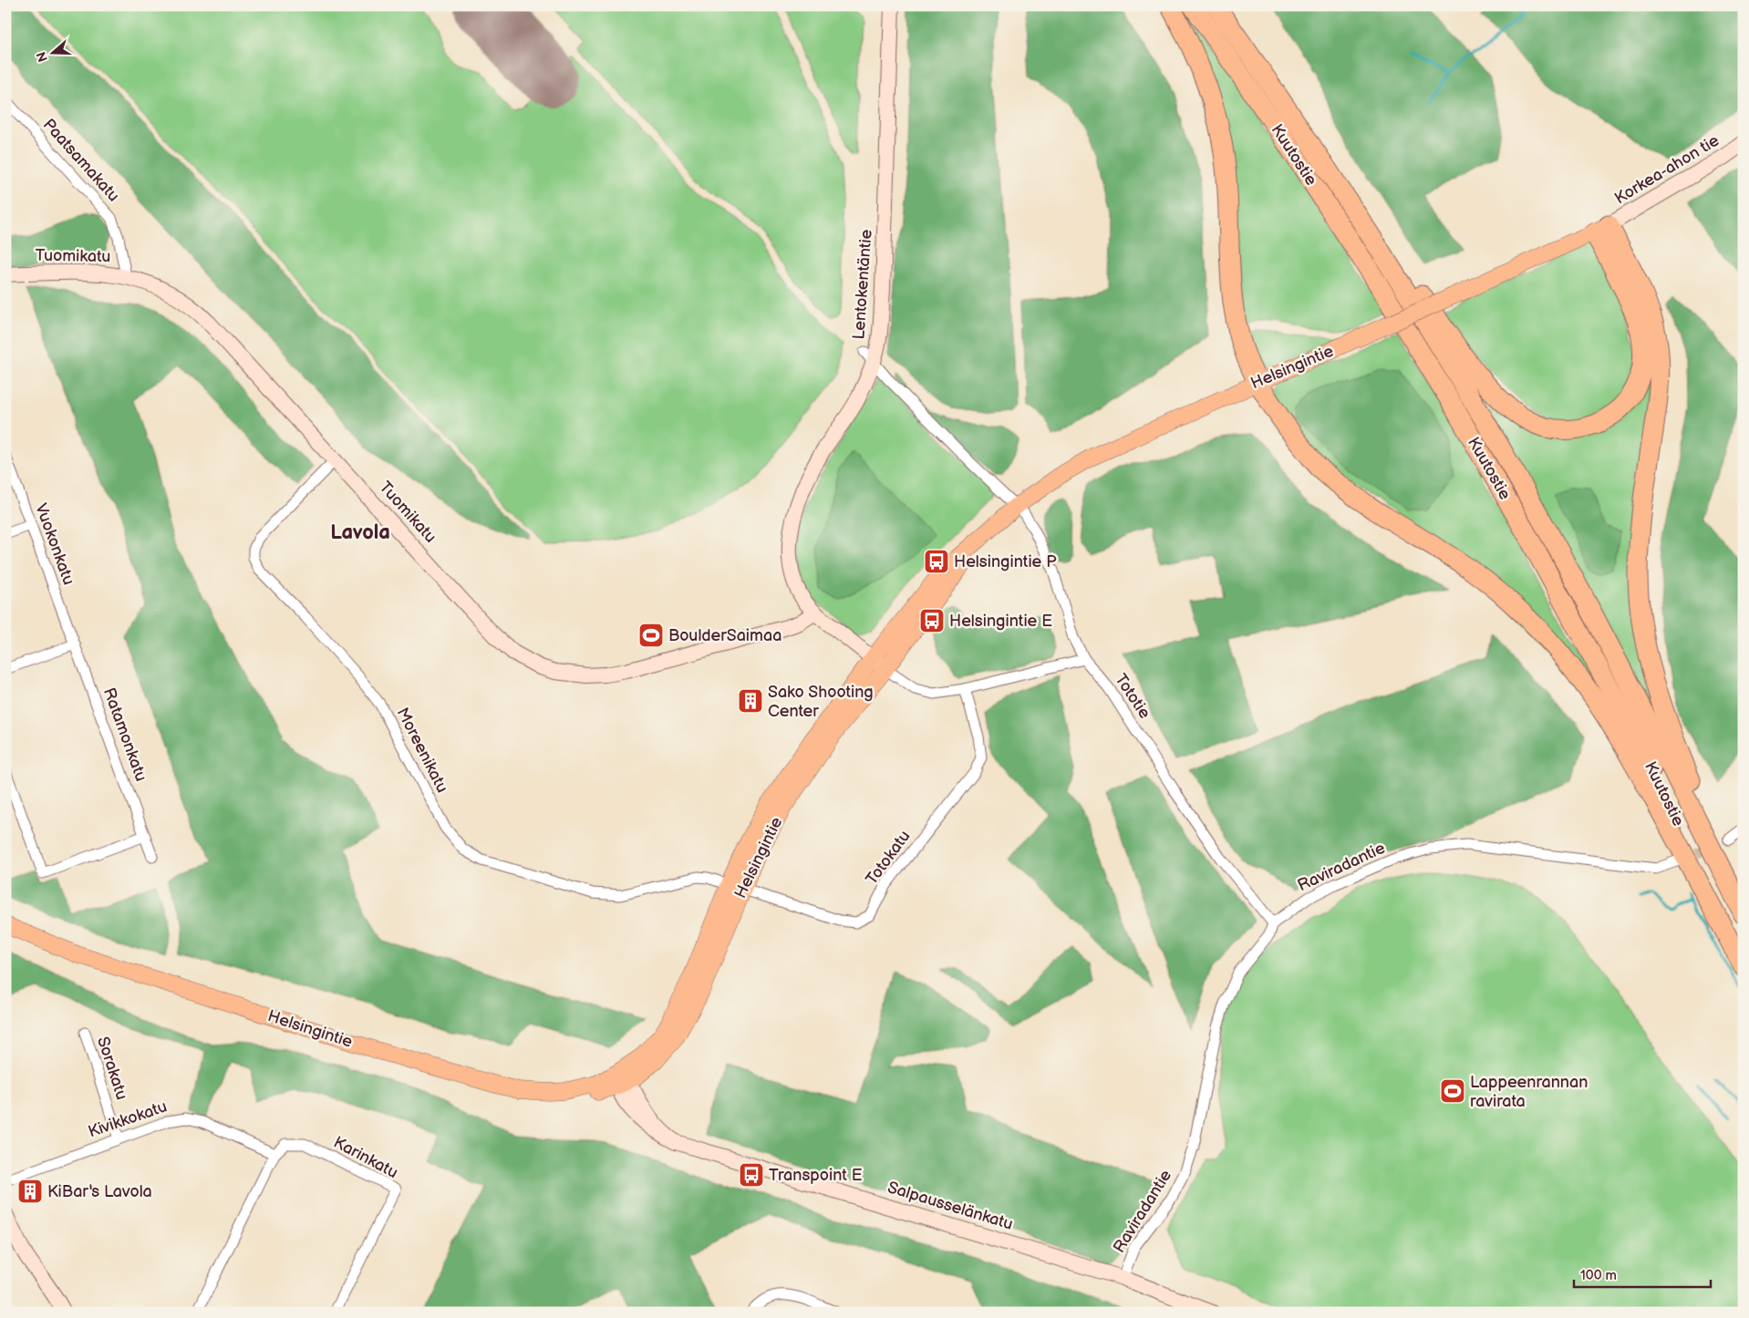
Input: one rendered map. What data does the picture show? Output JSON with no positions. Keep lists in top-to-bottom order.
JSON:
{
  "streets": {
    "highway": ["Kuutostie"],
    "main road": ["Helsingintie"],
    "street": [
      "Paatsamakatu",
      "Korkea-ahon tie",
      "Tuomikatu",
      "Lentokentäntie",
      "Vuokonkatu",
      "Tototie",
      "Ratamonkatu",
      "Moreenikatu",
      "Totokatu",
      "Raviradantie",
      "Sorakatu",
      "Kivikkokatu",
      "Karinkatu",
      "Salpausselänkatu"
    ]
  },
  "crossings": [
    ["Paatsamakatu", "Tuomikatu"],
    ["Korkea-ahon tie", "Helsingintie"],
    ["Tuomikatu", "Lentokentäntie"],
    ["Tuomikatu", "Moreenikatu"],
    ["Lentokentäntie", "Helsingintie"],
    ["Lentokentäntie", "Tototie"],
    ["Helsingintie", "Tototie"],
    ["Helsingintie", "Moreenikatu"],
    ["Helsingintie", "Totokatu"],
    ["Helsingintie", "Salpausselänkatu"],
    ["Vuokonkatu", "Ratamonkatu"],
    ["Tototie", "Raviradantie"],
    ["Moreenikatu", "Totokatu"],
    ["Raviradantie", "Salpausselänkatu"],
    ["Sorakatu", "Kivikkokatu"],
    ["Kivikkokatu", "Karinkatu"]
  ],
  "districts": ["Lavola"],
  "places": {
    "bus stop": ["Helsingintie P", "Helsingintie E", "Transpoint E"],
    "sports": ["BoulderSaimaa", "Lappeenrannan ravirata"],
    "building": ["Sako Shooting Center", "KiBar's Lavola"]
  },
  "scale_bar": "100 m",
  "north": "left"
}
